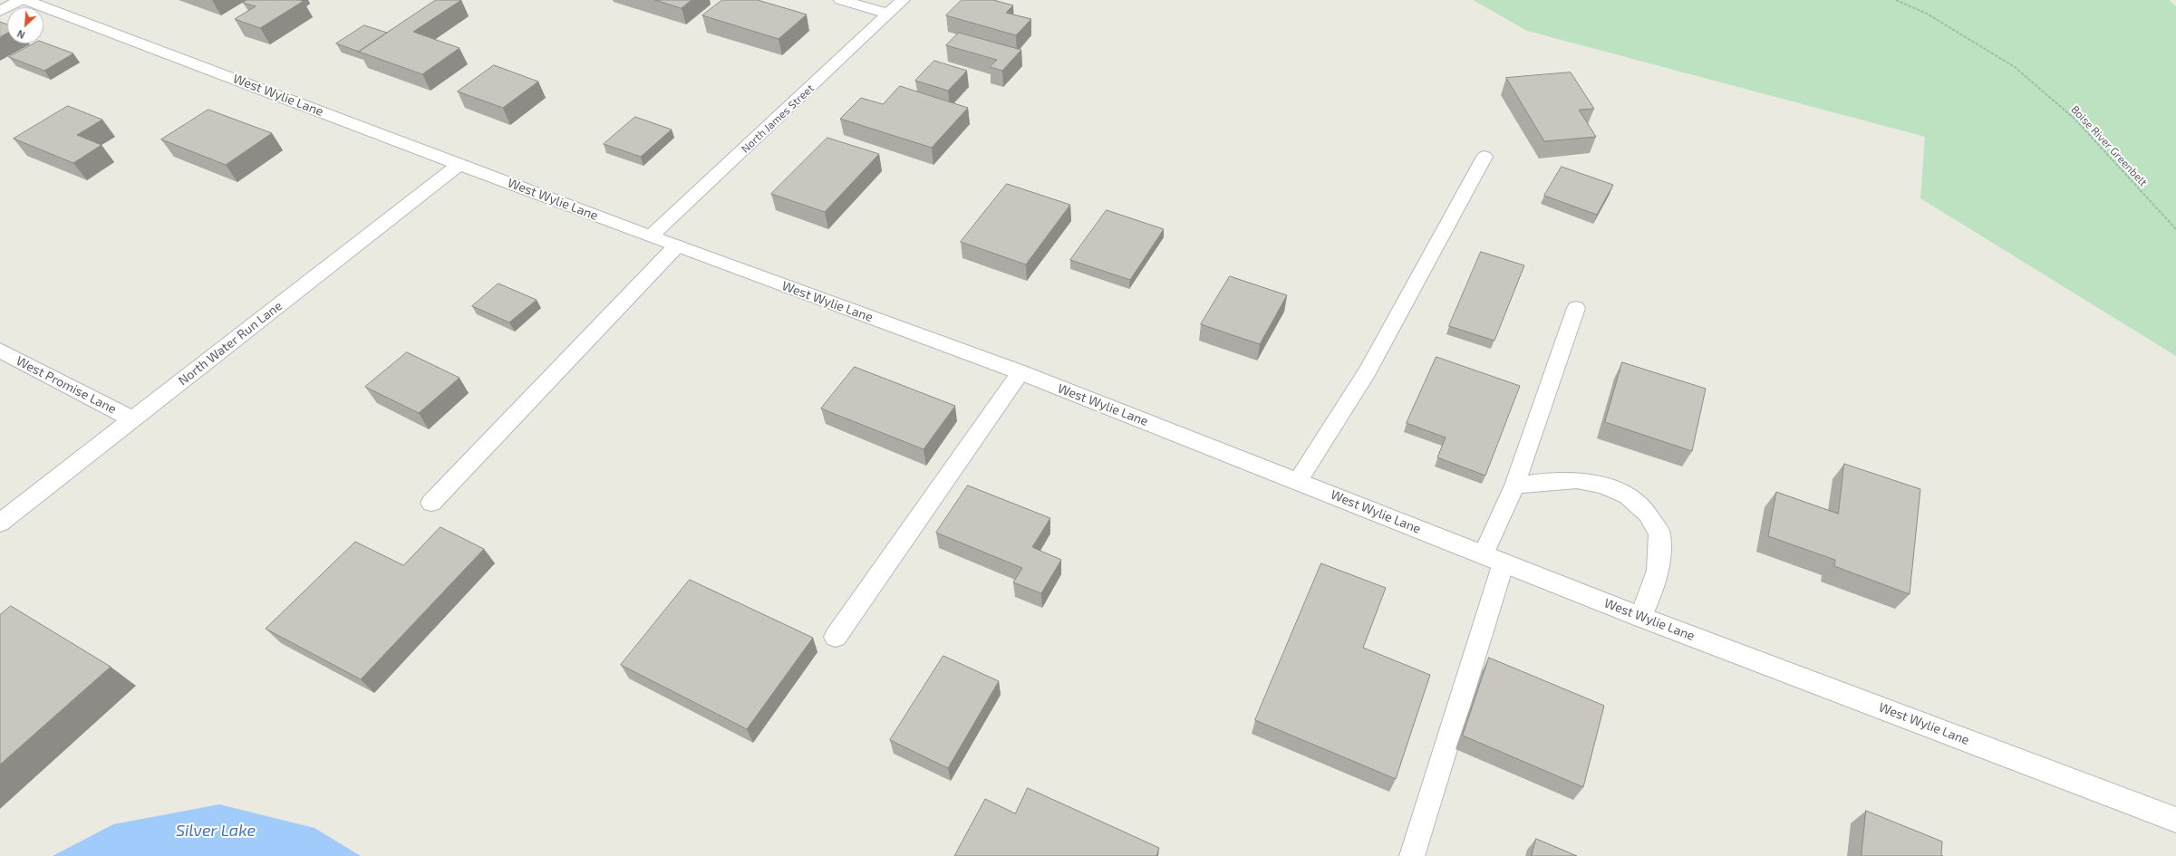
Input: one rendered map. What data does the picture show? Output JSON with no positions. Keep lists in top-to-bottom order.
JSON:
{
  "streets": {
    "street": [
      "West Wylie Lane",
      "North James Street",
      "North Water Run Lane",
      "West Promise Lane"
    ],
    "path": ["Boise River Greenbelt"]
  },
  "crossings": [
    ["West Wylie Lane", "North James Street"],
    ["West Wylie Lane", "North Water Run Lane"],
    ["North Water Run Lane", "West Promise Lane"]
  ],
  "water": ["Silver Lake"],
  "north": "bottom left"
}
